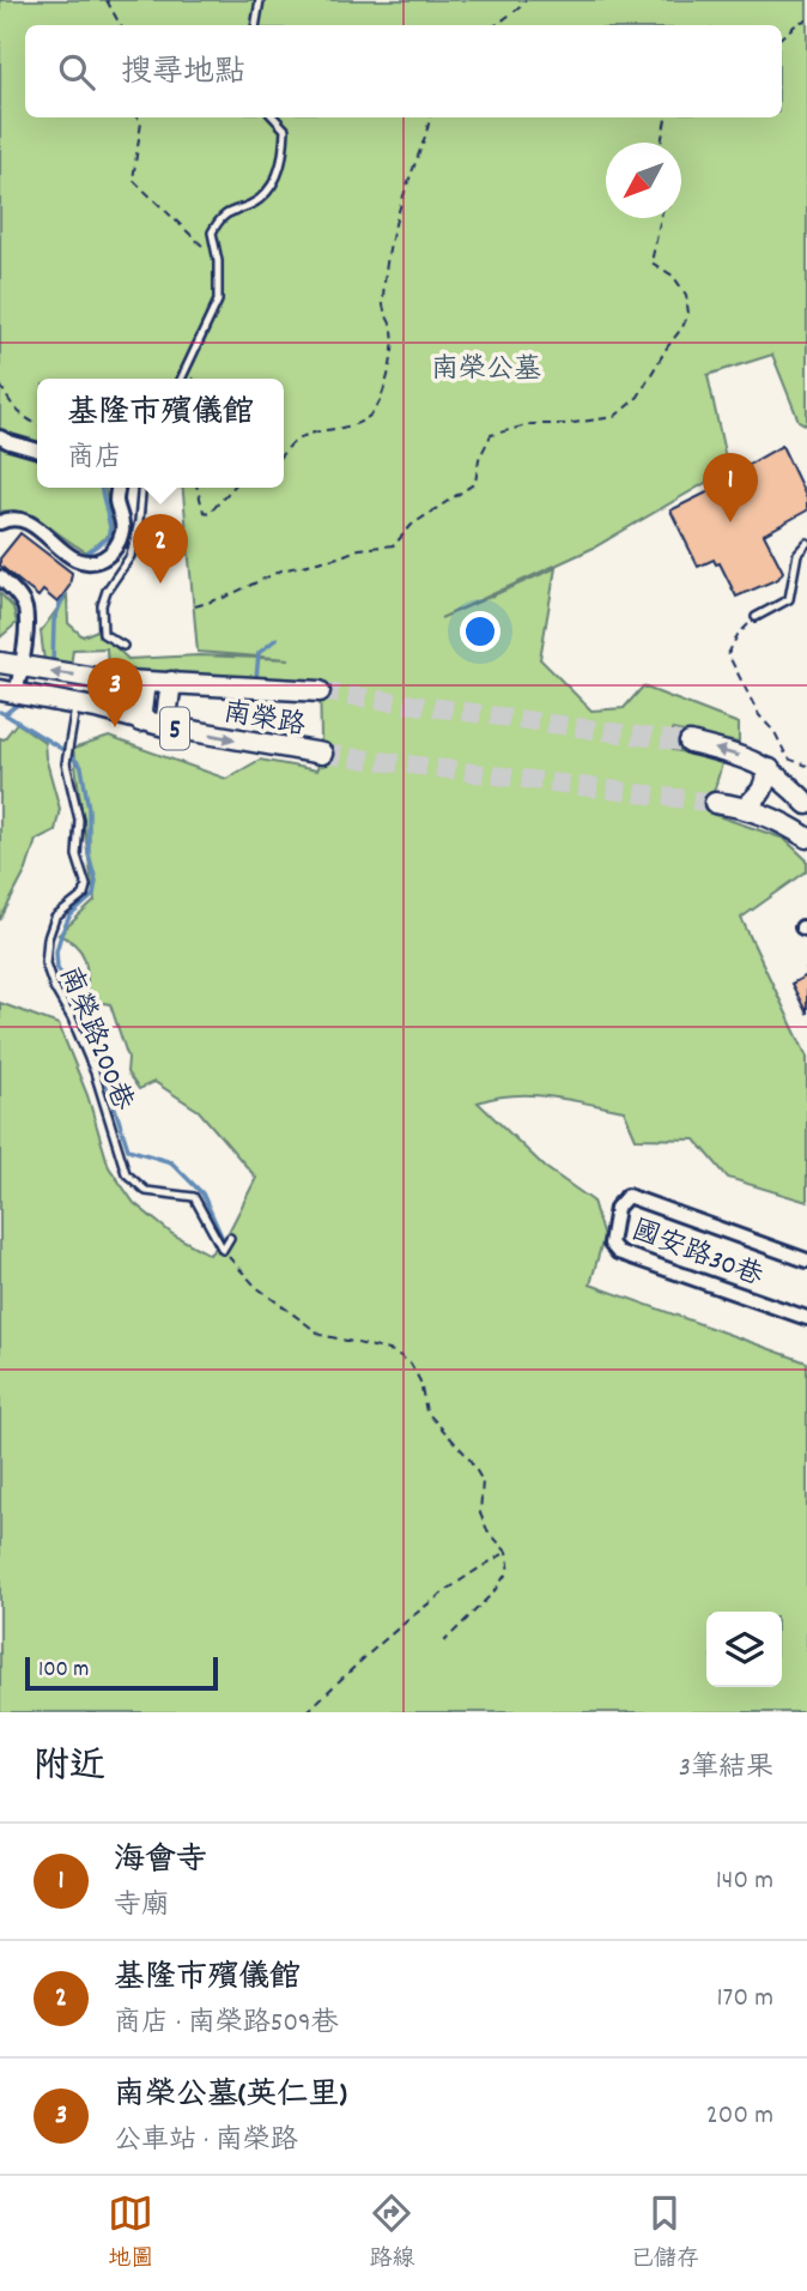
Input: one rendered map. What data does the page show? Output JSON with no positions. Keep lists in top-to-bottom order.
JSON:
{
  "streets": {
    "main road": ["南榮路", "5"],
    "street": ["國安路30巷"],
    "lane": ["南榮路200巷"]
  },
  "crossings": [
    ["南榮路", "5"],
    ["南榮路", "南榮路200巷"]
  ],
  "parks": ["南榮公墓"],
  "scale_bar": "100 m",
  "north": "bottom left",
  "page": {
    "search": "搜尋地點",
    "popup": ["基隆市殯儀館", "商店"],
    "pins": ["1", "2", "3"],
    "scale": "100 m",
    "heading": ["附近", "3筆結果"],
    "list": [
      {
        "mark": "1",
        "name": "海會寺",
        "note": "寺廟",
        "value": "140 m"
      },
      {
        "mark": "2",
        "name": "基隆市殯儀館",
        "note": "商店 · 南榮路509巷",
        "value": "170 m"
      },
      {
        "mark": "3",
        "name": "南榮公墓(英仁里)",
        "note": "公車站 · 南榮路",
        "value": "200 m"
      }
    ],
    "nav": ["地圖", "路線", "已儲存"]
  }
}
